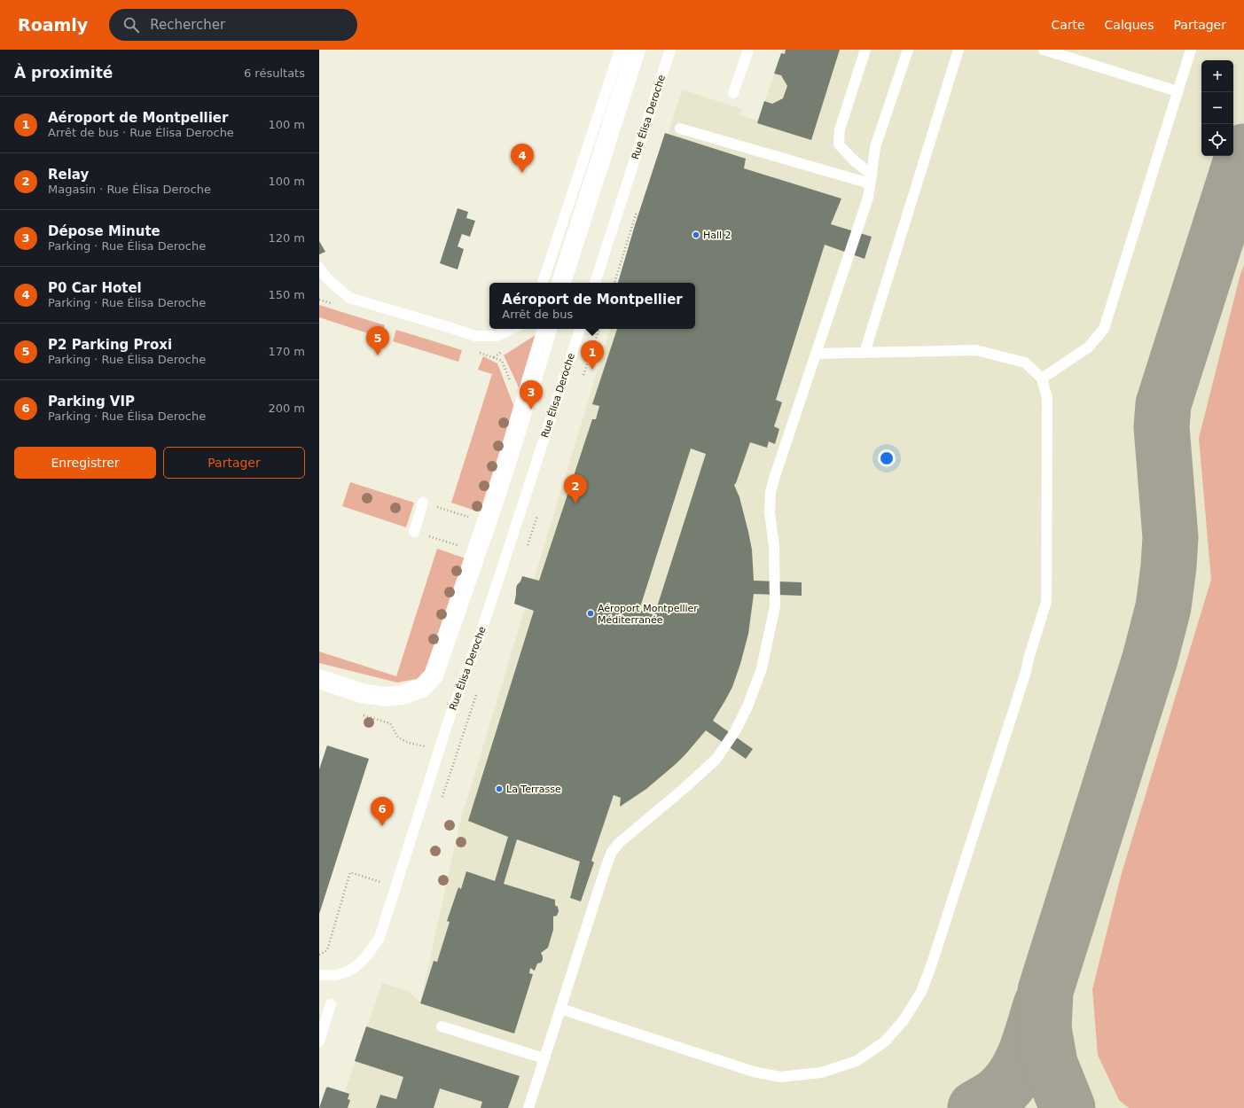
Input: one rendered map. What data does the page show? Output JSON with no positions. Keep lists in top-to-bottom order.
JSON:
{
  "streets": {
    "lane": ["Rue Élisa Deroche"]
  },
  "places": ["Hall 2", "Aéroport Montpellier Méditerranée", "La Terrasse"],
  "page": {
    "header": "Roamly",
    "search": "Rechercher",
    "nav": ["Carte", "Calques", "Partager"],
    "heading": ["À proximité", "6 résultats"],
    "map_buttons": ["+", "−"],
    "list": [
      {
        "mark": "1",
        "name": "Aéroport de Montpellier",
        "note": "Arrêt de bus · Rue Élisa Deroche",
        "value": "100 m"
      },
      {
        "mark": "2",
        "name": "Relay",
        "note": "Magasin · Rue Élisa Deroche",
        "value": "100 m"
      },
      {
        "mark": "3",
        "name": "Dépose Minute",
        "note": "Parking · Rue Élisa Deroche",
        "value": "120 m"
      },
      {
        "mark": "4",
        "name": "P0 Car Hotel",
        "note": "Parking · Rue Élisa Deroche",
        "value": "150 m"
      },
      {
        "mark": "5",
        "name": "P2 Parking Proxi",
        "note": "Parking · Rue Élisa Deroche",
        "value": "170 m"
      },
      {
        "mark": "6",
        "name": "Parking VIP",
        "note": "Parking · Rue Élisa Deroche",
        "value": "200 m"
      }
    ],
    "pins": [
      "4",
      "5",
      "1",
      "3",
      "2",
      "6"
    ],
    "popup": ["Aéroport de Montpellier", "Arrêt de bus"],
    "buttons": ["Enregistrer", "Partager"]
  }
}
